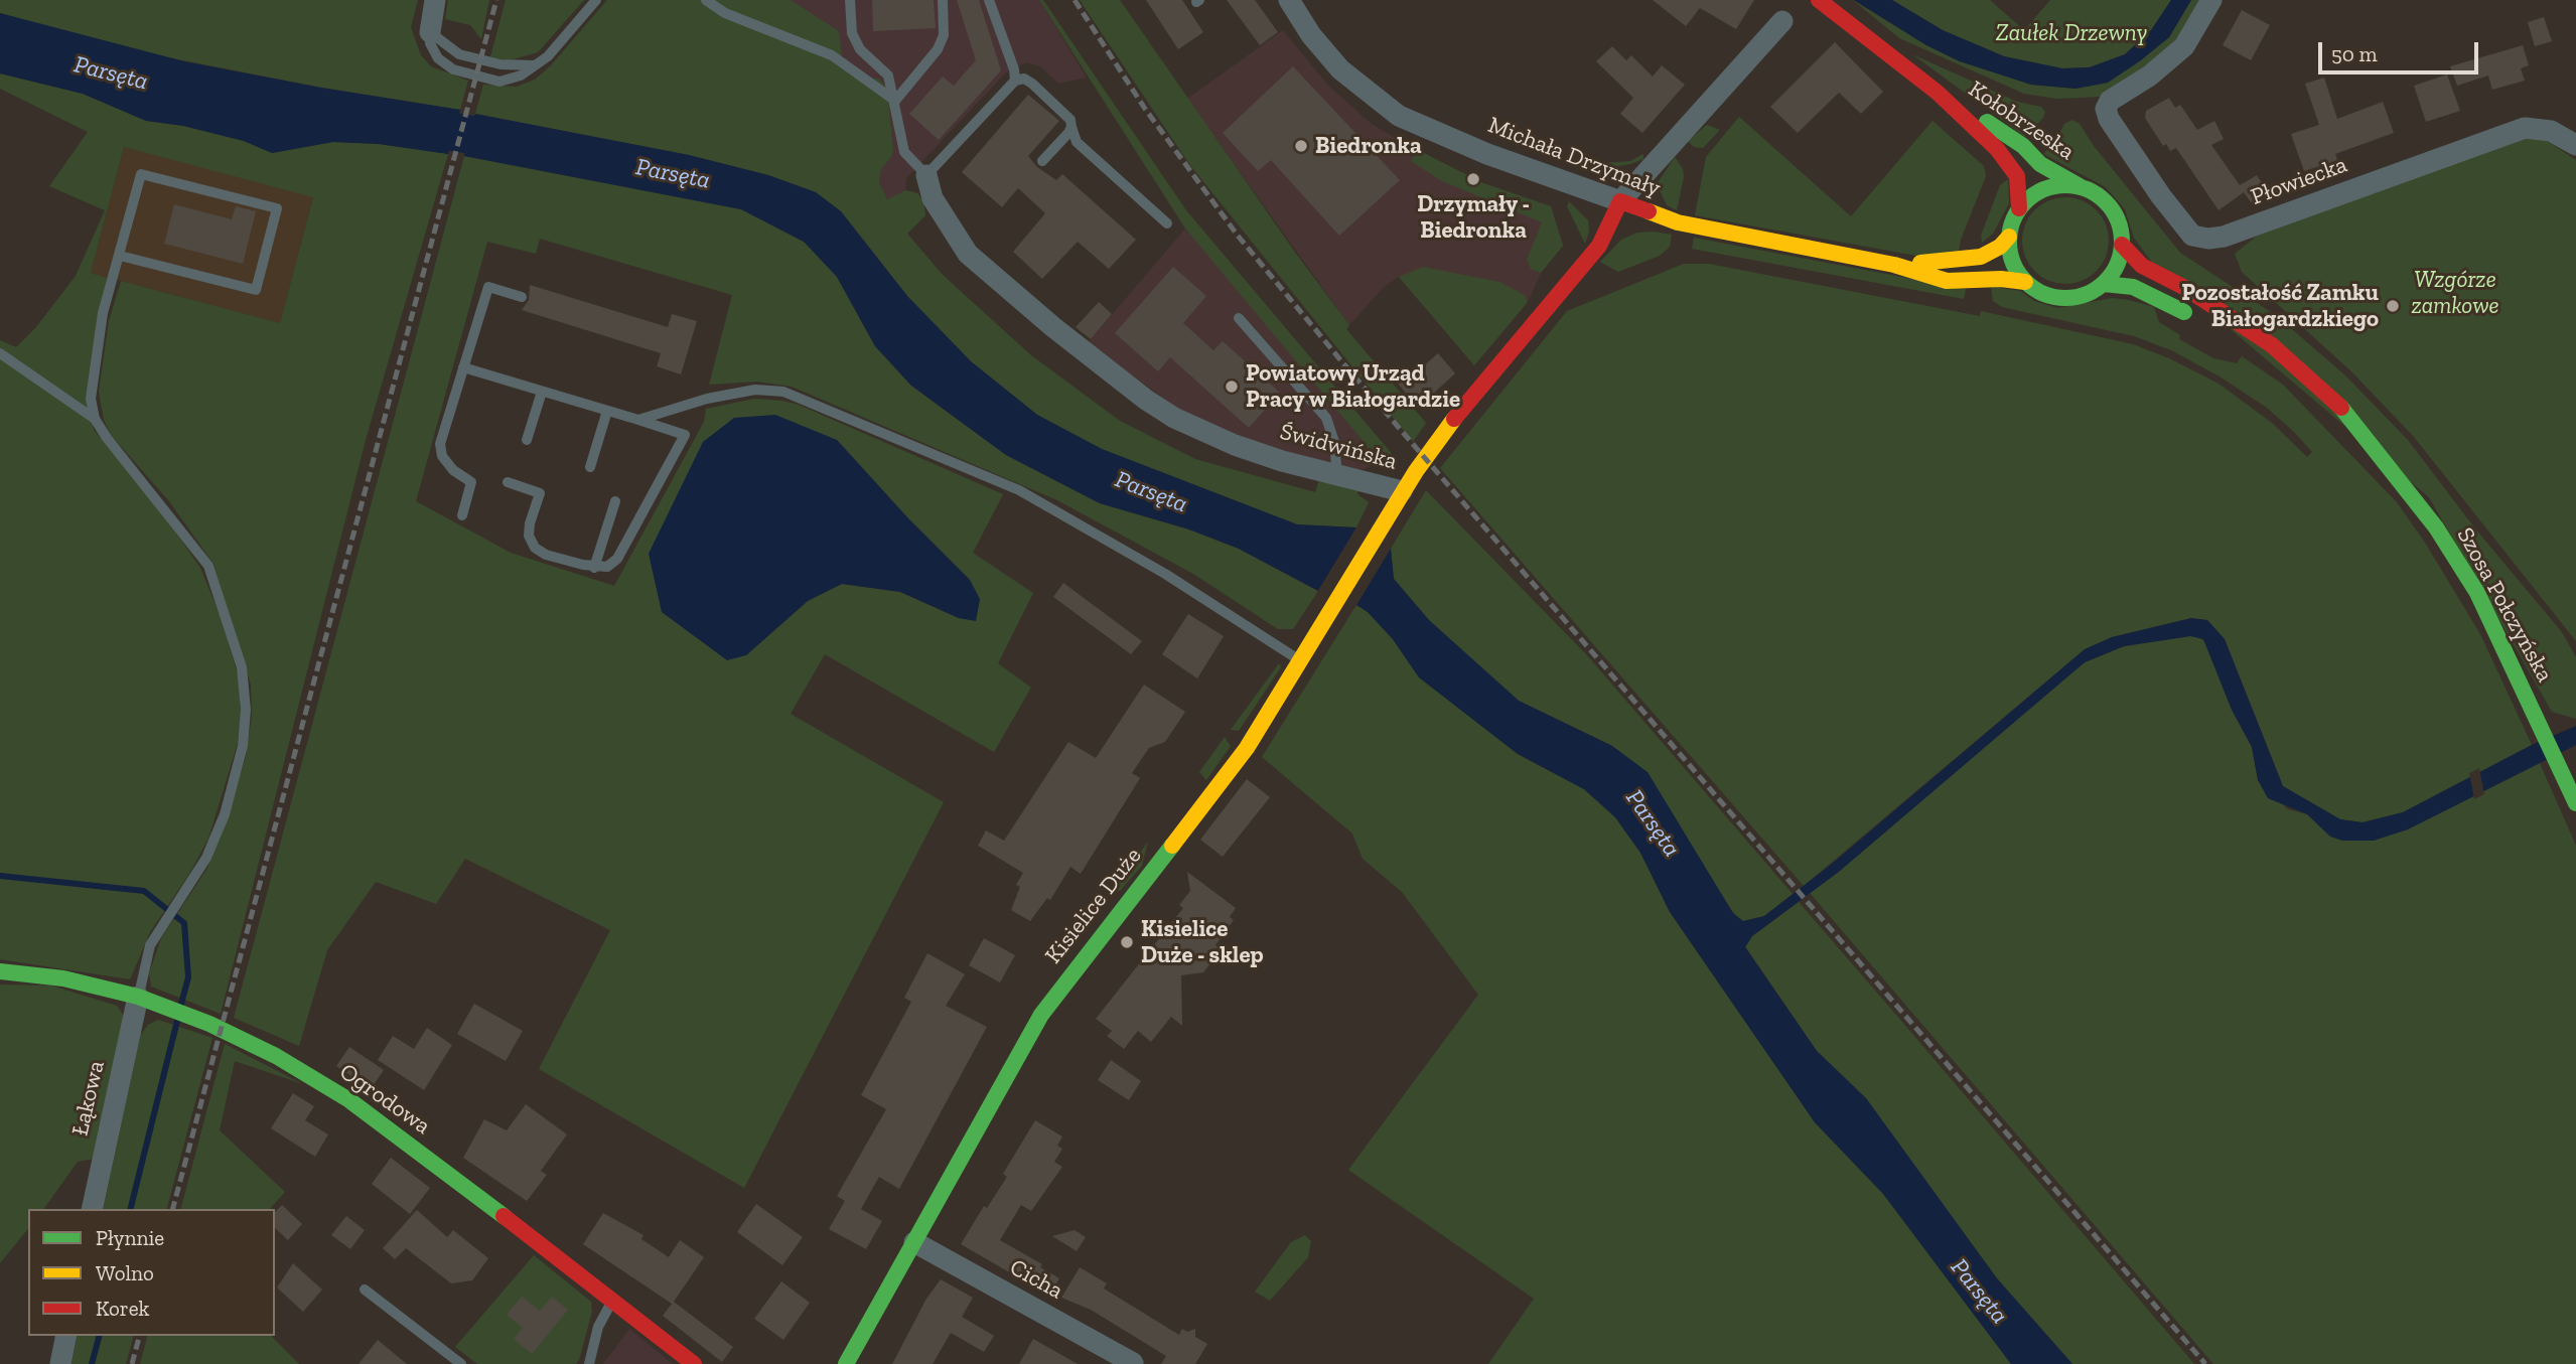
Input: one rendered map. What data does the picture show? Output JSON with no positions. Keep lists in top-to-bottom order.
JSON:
{
  "streets": {
    "street": [
      "Kołobrzeska",
      "Michała Drzymały",
      "Płowiecka",
      "Świdwińska",
      "Szosa Połczyńska",
      "Kisielice Duże",
      "Łąkowa",
      "Ogrodowa",
      "Cicha"
    ]
  },
  "crossings": [
    ["Kołobrzeska", "Michała Drzymały"],
    ["Kołobrzeska", "Szosa Połczyńska"],
    ["Michała Drzymały", "Świdwińska"],
    ["Michała Drzymały", "Szosa Połczyńska"],
    ["Świdwińska", "Kisielice Duże"],
    ["Kisielice Duże", "Cicha"],
    ["Łąkowa", "Ogrodowa"]
  ],
  "water": ["Parsęta"],
  "parks": ["Zaułek Drzewny", "Wzgórze zamkowe"],
  "places": [
    "Biedronka",
    "Drzymały - Biedronka",
    "Pozostałość Zamku Białogardzkiego",
    "Powiatowy Urząd Pracy w Białogardzie",
    "Kisielice Duże - sklep"
  ],
  "legend": ["Płynnie", "Wolno", "Korek"],
  "scale_bar": "50 m"
}
